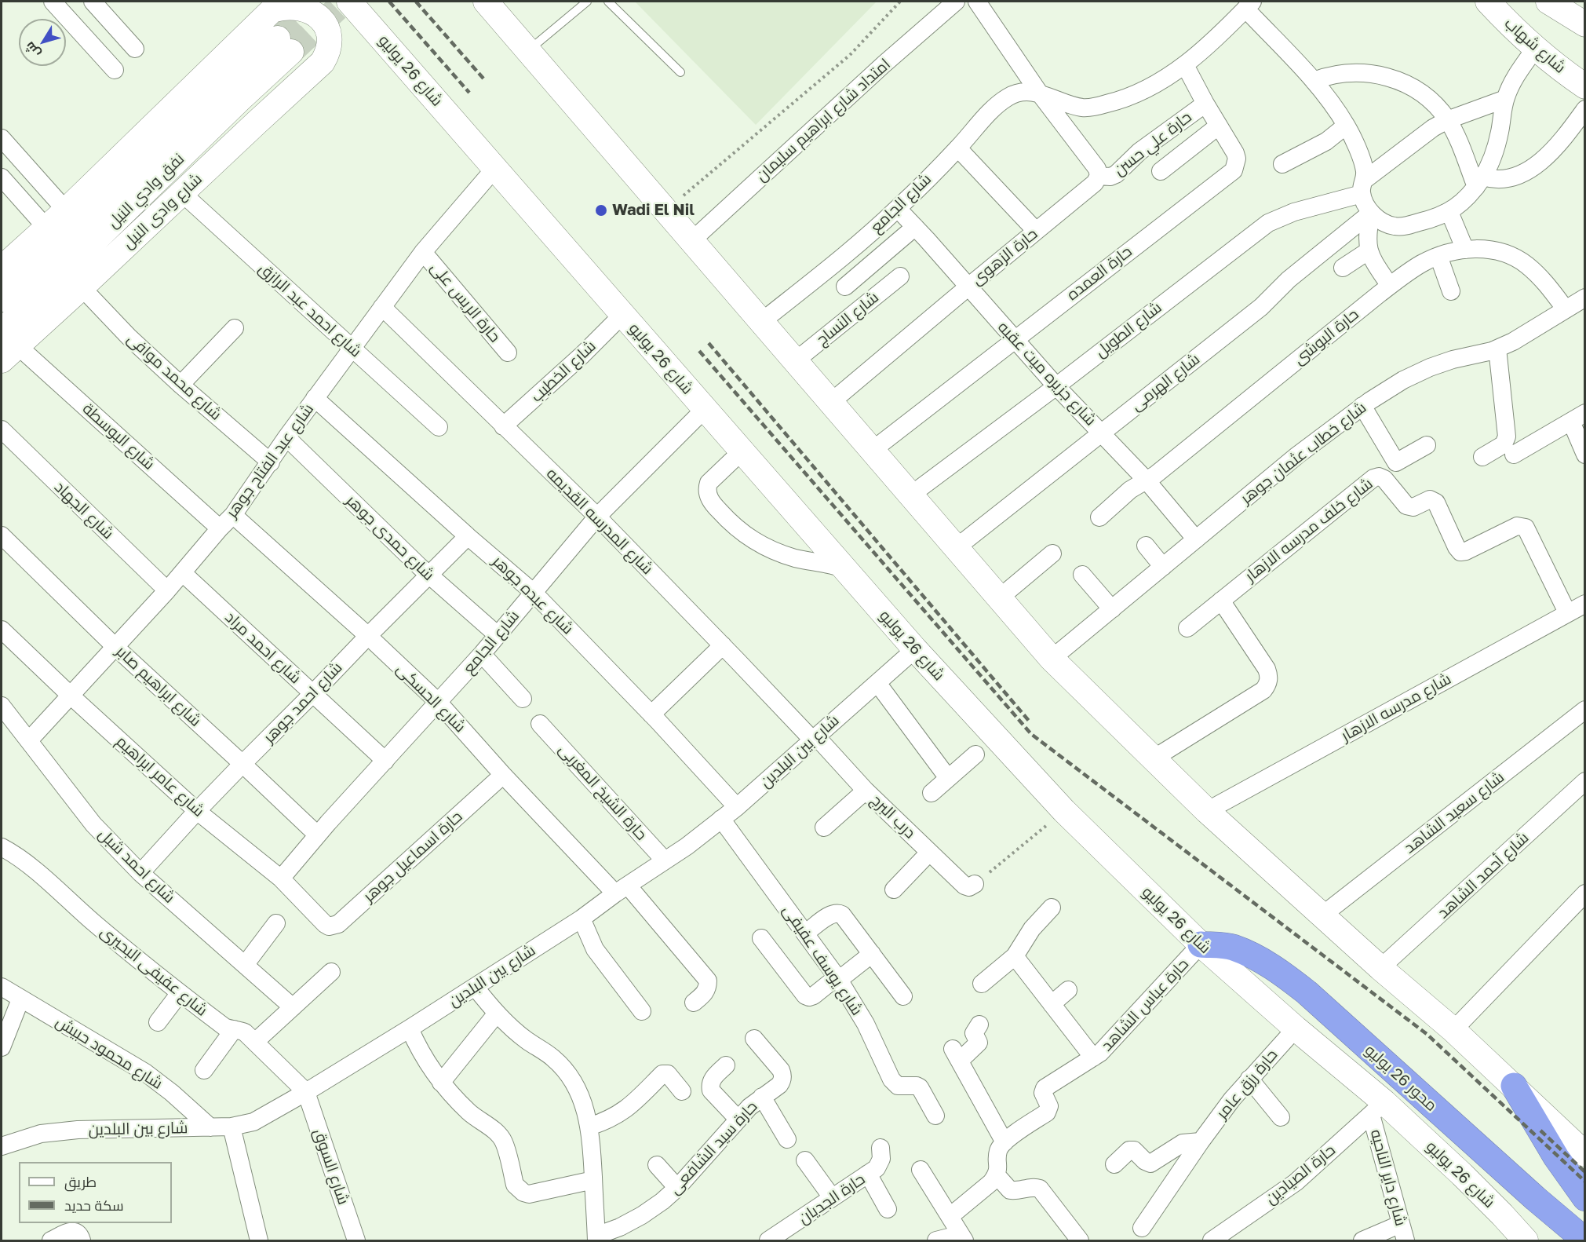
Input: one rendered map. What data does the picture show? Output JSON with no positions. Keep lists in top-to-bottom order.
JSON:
{
  "streets": {
    "highway": ["محور 26 يوليو"],
    "main road": [
      "شارع شهاب",
      "شارع 26 يوليو",
      "نفق وادي النيل",
      "شارع وادى النيل"
    ],
    "street": [
      "امتداد شارع ابراهيم سليمان",
      "حارة علي حسن",
      "شارع الجامع",
      "حارة الزهوى",
      "حارة العمده",
      "حارة الريس على",
      "شارع احمد عبد الرازق",
      "شارع النساج",
      "شارع الطويل",
      "حارة البوشى",
      "شارع الخطيب",
      "شارع جزيره ميت عقبه",
      "شارع محمد موافى",
      "شارع الهرمى",
      "شارع البوسطة",
      "شارع خطاب عثمان جوهر",
      "شارع عبد الفتاح جوهر",
      "شارع الجهاد",
      "شارع المدرسه القديمه",
      "شارع خلف مدرسه الازهار",
      "شارع حمدى جوهر",
      "شارع عبده جوهر",
      "شارع احمد مراد",
      "شارع ابراهيم صابر",
      "شارع الحسكى",
      "شارع احمد جوهر",
      "شارع مدرسه الازهار",
      "شارع بين البلدين",
      "شارع عامر ابراهيم",
      "حارة الشيخ المغربى",
      "شارع سعيد الشاهد",
      "درب البرج",
      "حارة اسماعيل جوهر",
      "شارع احمد شبل",
      "شارع أحمد الشاهد",
      "شارع يوسف عفيفى",
      "شارع عفيفى البحيرى",
      "حارة عباس الشاهد",
      "شارع محمود حبيش",
      "حارة رزق عامر",
      "حارة سيد الشافعى",
      "شارع السوق",
      "حارة الصيادين",
      "شارع داير الناحيه",
      "حارة الجديان"
    ]
  },
  "crossings": [
    ["شارع 26 يوليو", "شارع الجامع"],
    ["شارع 26 يوليو", "شارع الخطيب"],
    ["شارع 26 يوليو", "شارع عبد الفتاح جوهر"],
    ["شارع 26 يوليو", "شارع بين البلدين"],
    ["شارع 26 يوليو", "حارة عباس الشاهد"],
    ["شارع 26 يوليو", "محور 26 يوليو"],
    ["شارع 26 يوليو", "حارة رزق عامر"],
    ["شارع 26 يوليو", "حارة الصيادين"],
    ["شارع 26 يوليو", "شارع داير الناحيه"],
    ["حارة علي حسن", "حارة الزهوى"],
    ["حارة علي حسن", "حارة العمده"],
    ["نفق وادي النيل", "شارع وادى النيل"],
    ["نفق وادي النيل", "شارع البوسطة"],
    ["شارع الجامع", "شارع جزيره ميت عقبه"],
    ["شارع الجامع", "شارع المدرسه القديمه"],
    ["شارع الجامع", "شارع حمدى جوهر"],
    ["شارع الجامع", "شارع عبده جوهر"],
    ["شارع الجامع", "شارع احمد مراد"],
    ["شارع الجامع", "شارع ابراهيم صابر"],
    ["شارع الجامع", "شارع الحسكى"],
    ["شارع الجامع", "شارع عامر ابراهيم"],
    ["شارع وادى النيل", "شارع احمد عبد الرازق"],
    ["شارع وادى النيل", "شارع محمد موافى"],
    ["شارع وادى النيل", "شارع البوسطة"],
    ["حارة الزهوى", "شارع جزيره ميت عقبه"],
    ["حارة العمده", "شارع جزيره ميت عقبه"],
    ["حارة الريس على", "شارع عبد الفتاح جوهر"],
    ["شارع احمد عبد الرازق", "شارع عبد الفتاح جوهر"],
    ["شارع الطويل", "شارع جزيره ميت عقبه"],
    ["حارة البوشى", "شارع جزيره ميت عقبه"],
    ["حارة البوشى", "شارع خطاب عثمان جوهر"],
    ["شارع الخطيب", "شارع المدرسه القديمه"],
    ["شارع جزيره ميت عقبه", "شارع الهرمى"],
    ["شارع جزيره ميت عقبه", "شارع خطاب عثمان جوهر"],
    ["شارع محمد موافى", "شارع عبد الفتاح جوهر"],
    ["شارع البوسطة", "شارع عبد الفتاح جوهر"],
    ["شارع عبد الفتاح جوهر", "شارع الجهاد"],
    ["شارع عبد الفتاح جوهر", "شارع المدرسه القديمه"],
    ["شارع عبد الفتاح جوهر", "شارع حمدى جوهر"],
    ["شارع عبد الفتاح جوهر", "شارع عبده جوهر"],
    ["شارع عبد الفتاح جوهر", "شارع احمد مراد"],
    ["شارع عبد الفتاح جوهر", "شارع ابراهيم صابر"],
    ["شارع عبد الفتاح جوهر", "شارع الحسكى"],
    ["شارع عبد الفتاح جوهر", "شارع عامر ابراهيم"],
    ["شارع عبد الفتاح جوهر", "شارع احمد شبل"],
    ["شارع المدرسه القديمه", "شارع بين البلدين"],
    ["شارع المدرسه القديمه", "درب البرج"],
    ["شارع خلف مدرسه الازهار", "شارع مدرسه الازهار"],
    ["شارع حمدى جوهر", "شارع احمد جوهر"],
    ["شارع عبده جوهر", "شارع احمد جوهر"],
    ["شارع عبده جوهر", "شارع بين البلدين"],
    ["شارع احمد مراد", "شارع احمد جوهر"],
    ["شارع ابراهيم صابر", "شارع احمد جوهر"],
    ["شارع الحسكى", "شارع احمد جوهر"],
    ["شارع الحسكى", "شارع بين البلدين"],
    ["شارع الحسكى", "حارة اسماعيل جوهر"],
    ["شارع احمد جوهر", "شارع عامر ابراهيم"],
    ["شارع احمد جوهر", "شارع احمد شبل"],
    ["شارع بين البلدين", "حارة الشيخ المغربى"],
    ["شارع بين البلدين", "درب البرج"],
    ["شارع بين البلدين", "شارع يوسف عفيفى"],
    ["شارع بين البلدين", "شارع عفيفى البحيرى"],
    ["شارع بين البلدين", "شارع محمود حبيش"],
    ["شارع بين البلدين", "شارع السوق"],
    ["شارع عامر ابراهيم", "حارة اسماعيل جوهر"],
    ["شارع عفيفى البحيرى", "شارع السوق"],
    ["حارة عباس الشاهد", "محور 26 يوليو"],
    ["حارة الصيادين", "شارع داير الناحيه"]
  ],
  "places": ["Wadi El Nil"],
  "legend": ["طريق", "سكة حديد"],
  "north": "bottom left"
}
